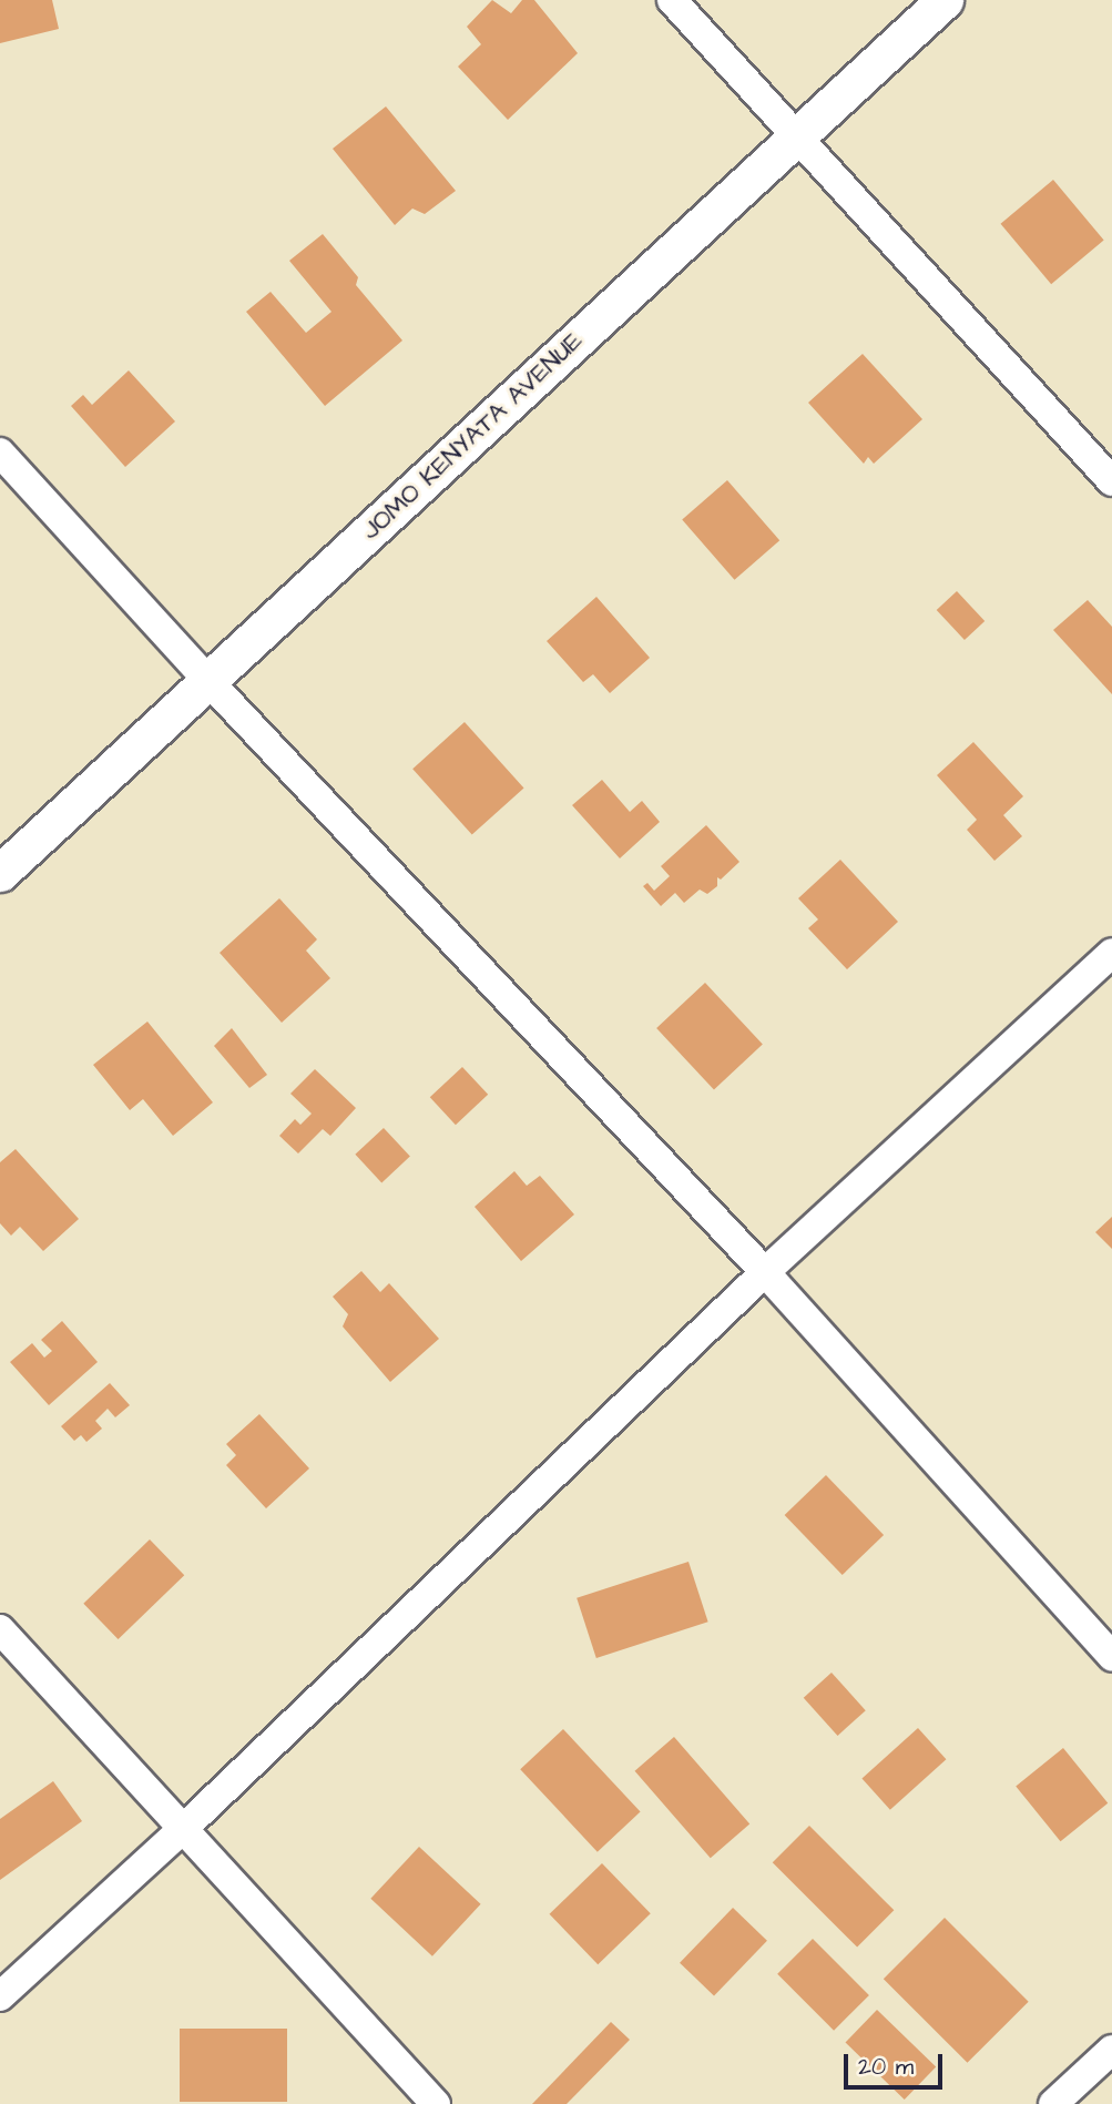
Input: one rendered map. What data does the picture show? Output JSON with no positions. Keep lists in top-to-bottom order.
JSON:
{
  "streets": {
    "street": ["JOMO KENYATA AVENUE"]
  },
  "scale_bar": "20 m"
}
